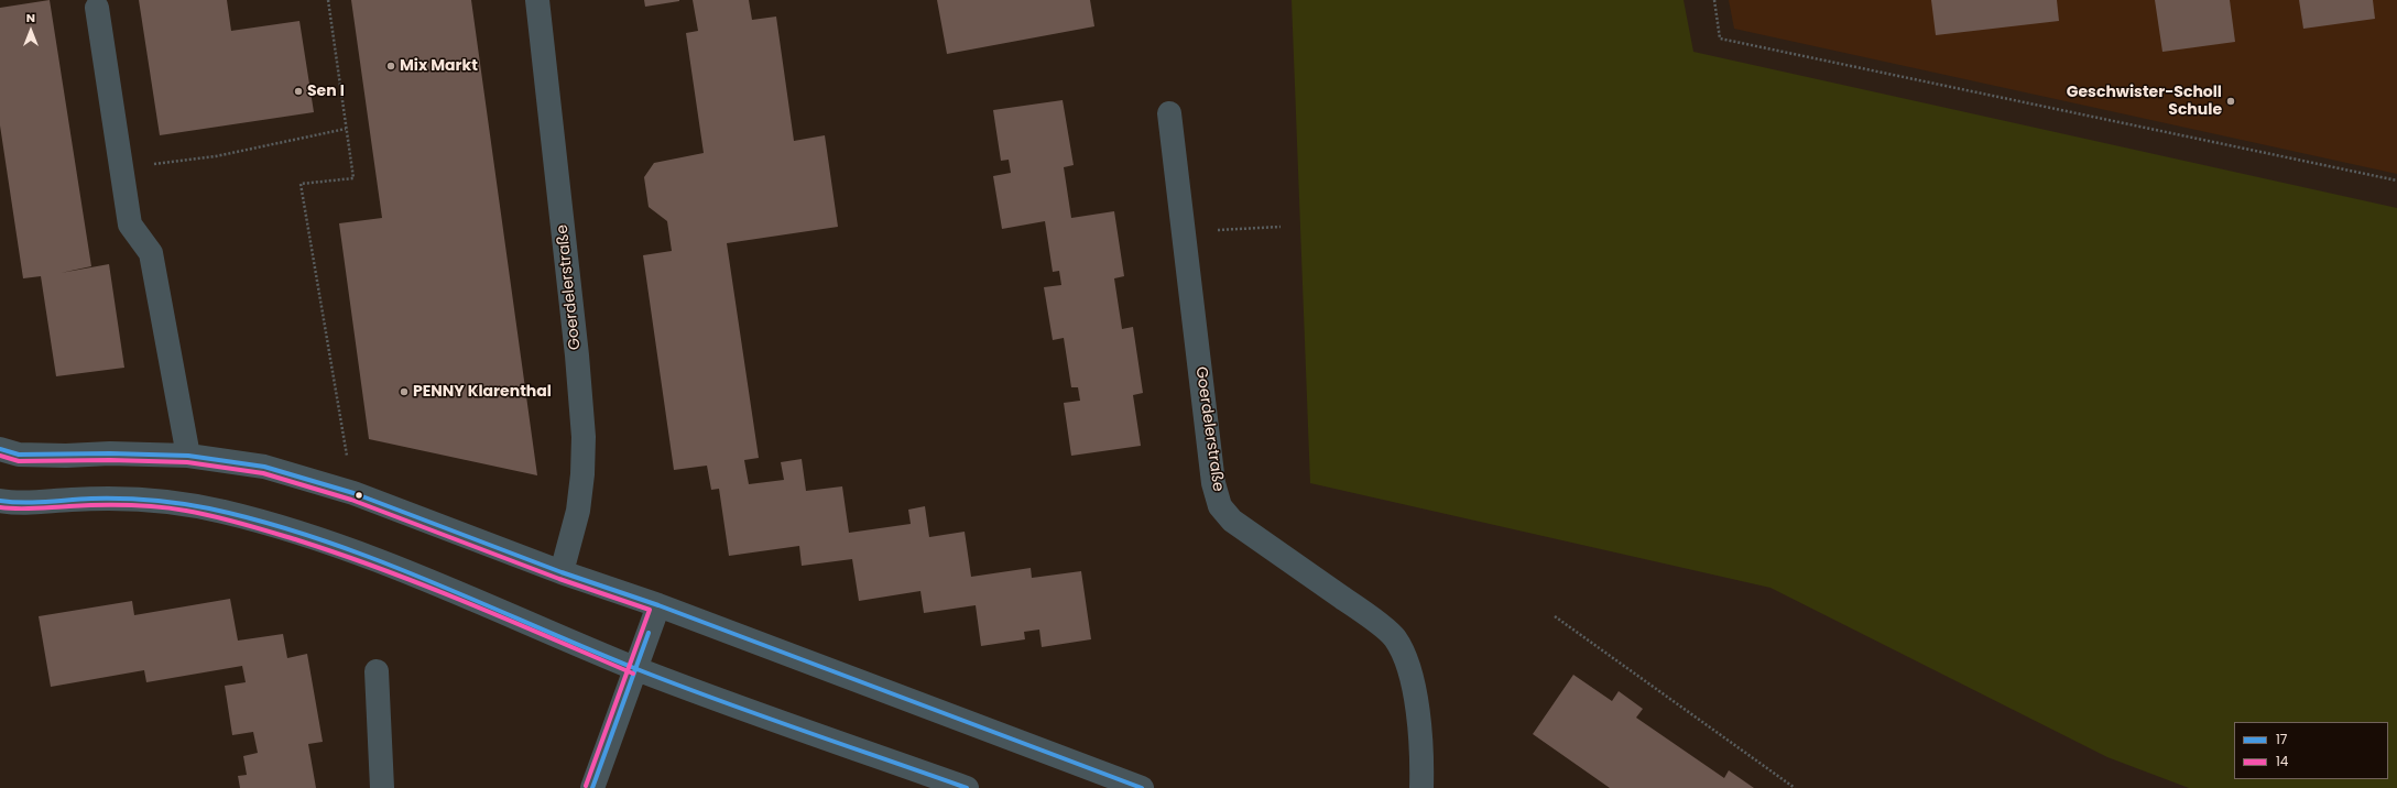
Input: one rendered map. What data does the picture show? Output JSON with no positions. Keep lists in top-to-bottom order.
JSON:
{
  "streets": {
    "street": ["Goerdelerstraße"]
  },
  "places": [
    "Mix Markt",
    "Sen I",
    "Geschwister-Scholl Schule",
    "PENNY Klarenthal"
  ],
  "lines": ["transit line 17", "transit line 14"],
  "legend": ["17", "14"],
  "north": "top"
}
